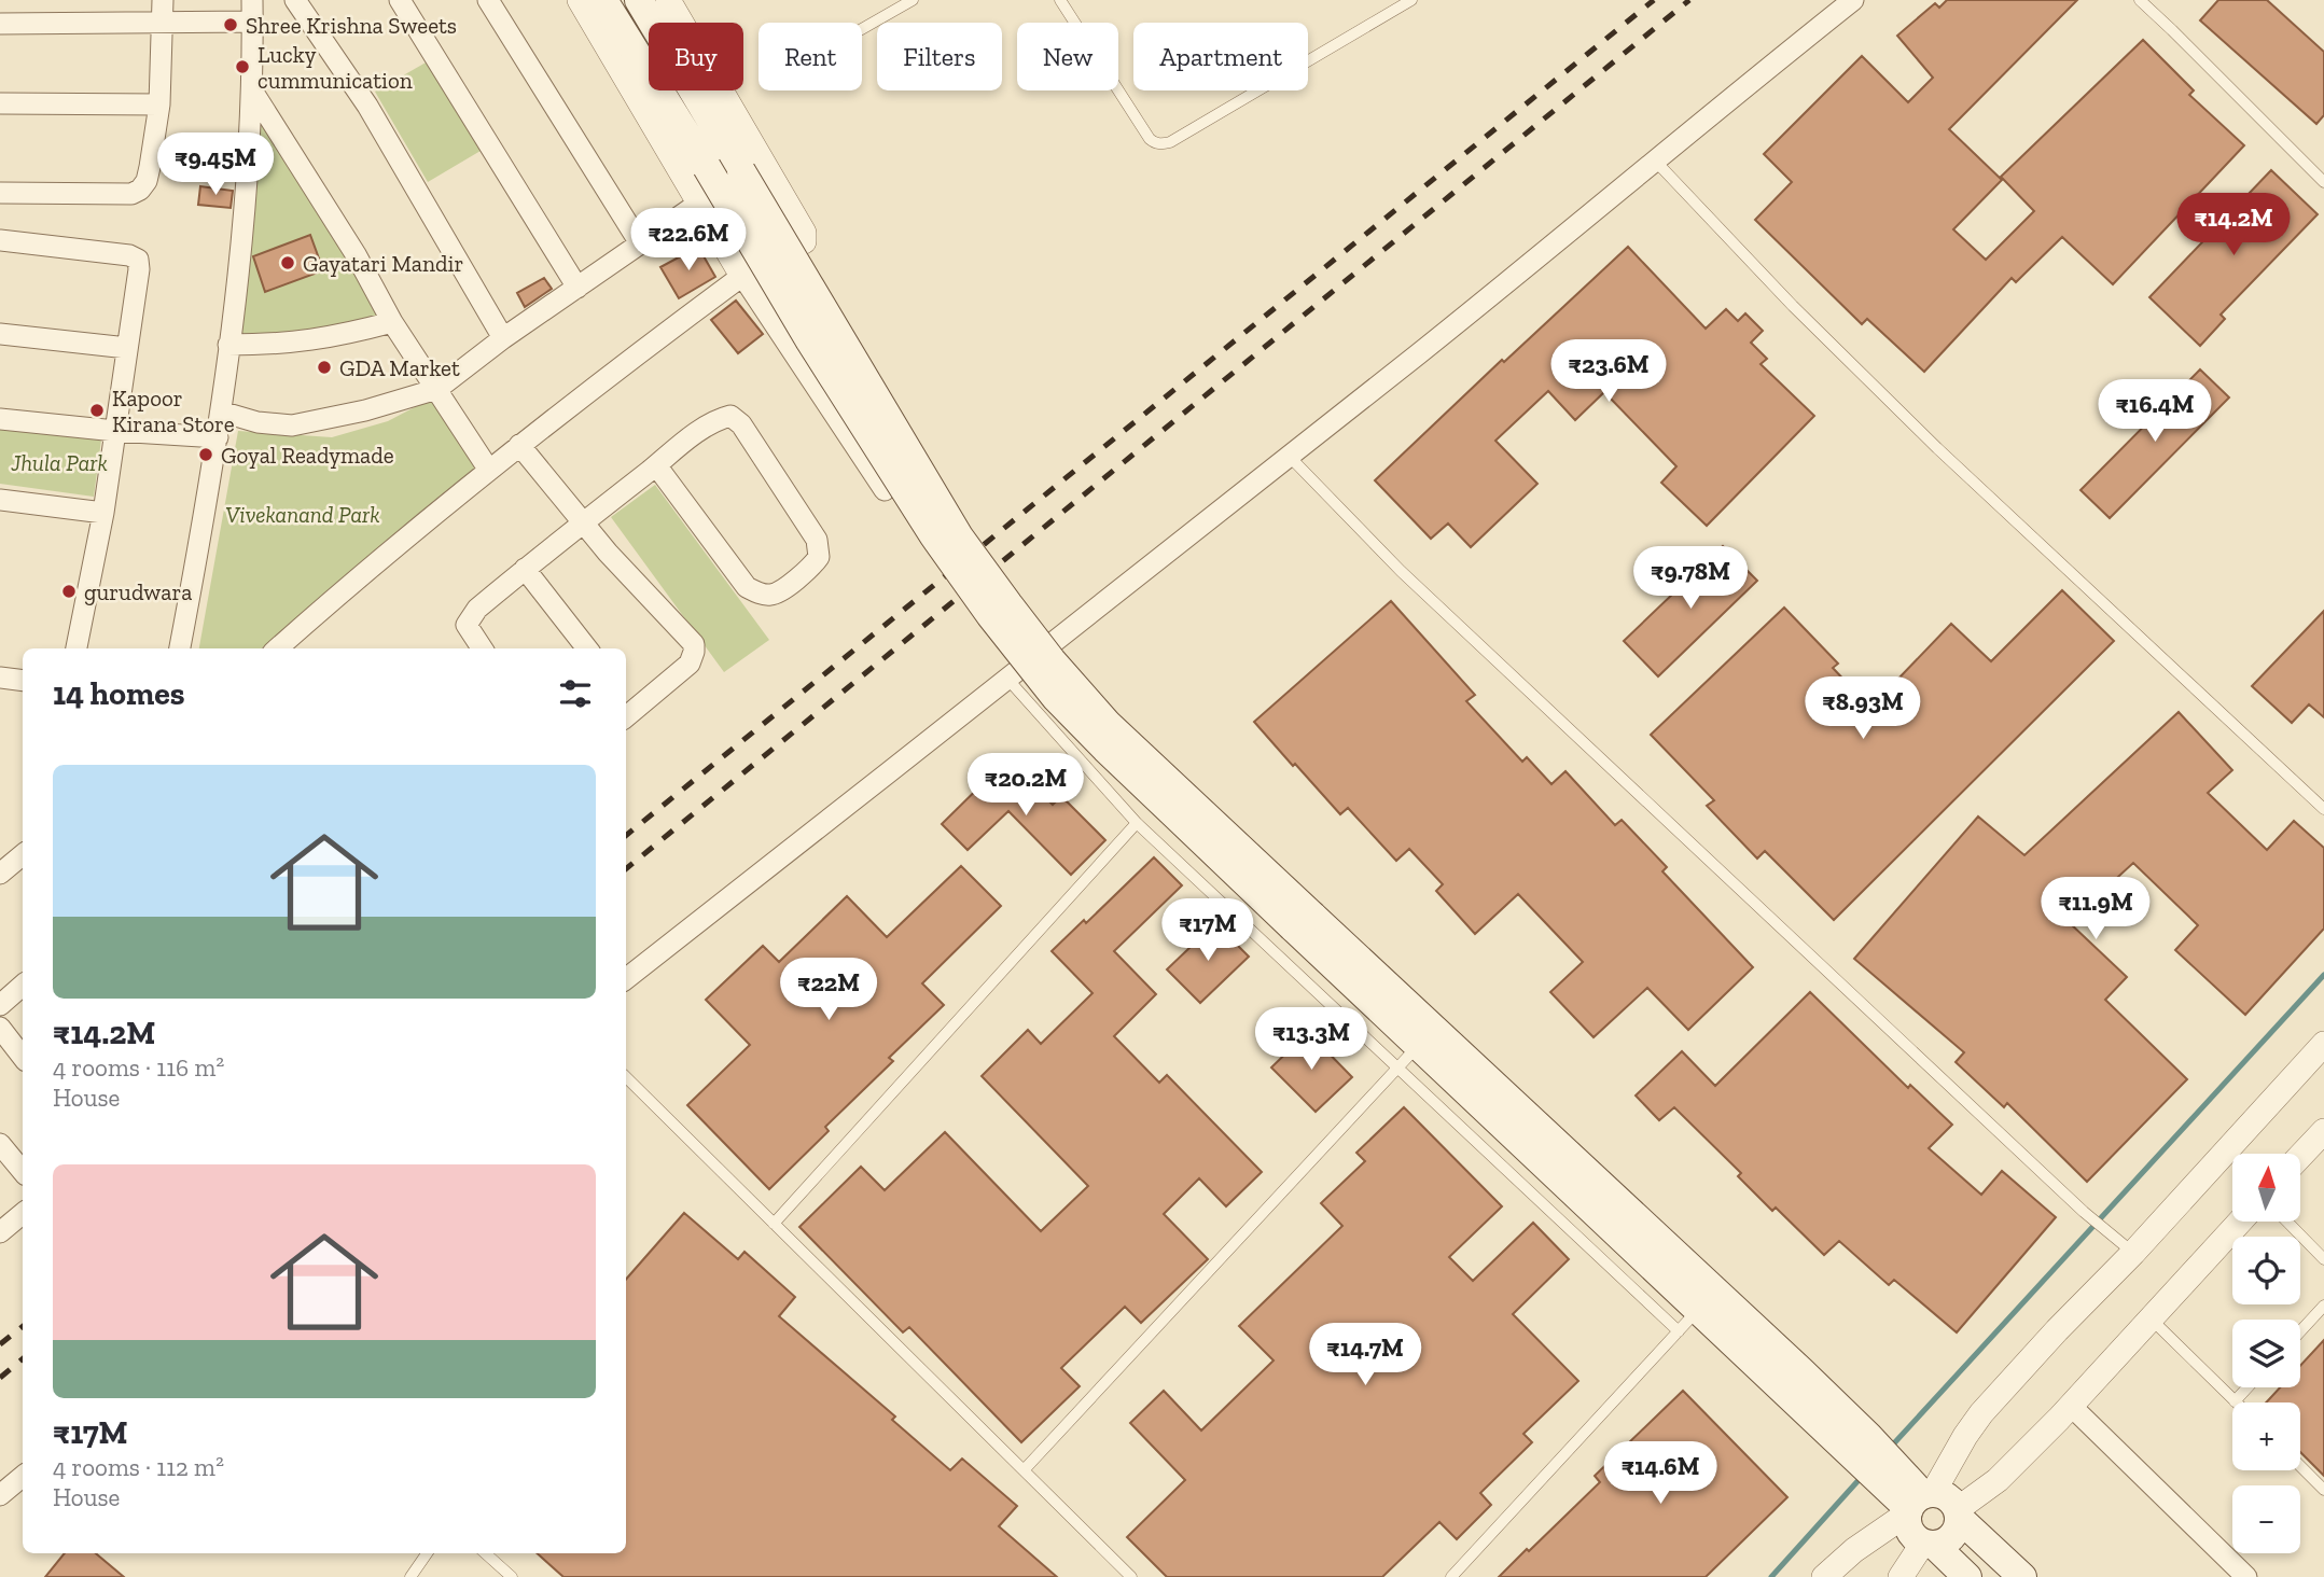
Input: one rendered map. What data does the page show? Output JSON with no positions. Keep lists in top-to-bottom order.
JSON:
{
  "parks": ["Jhula Park", "Vivekanand Park"],
  "places": [
    "Shree Krishna Sweets",
    "Lucky cummunication",
    "Gayatari Mandir",
    "GDA Market",
    "Kapoor Kirana Store",
    "Goyal Readymade",
    "gurudwara"
  ],
  "north": "top",
  "page": {
    "chip": [
      "Buy",
      "Rent",
      "Filters",
      "New",
      "Apartment"
    ],
    "price": [
      "₹9.45M",
      "₹14.2M",
      "₹22.6M",
      "₹23.6M",
      "₹16.4M",
      "₹9.78M",
      "₹8.93M",
      "₹20.2M",
      "₹11.9M",
      "₹17M",
      "₹22M",
      "₹13.3M",
      "₹14.7M",
      "₹14.6M"
    ],
    "heading": "14 homes",
    "list": [
      {
        "name": "₹14.2M",
        "note": "4 rooms · 116 m² · House"
      },
      {
        "name": "₹17M",
        "note": "4 rooms · 112 m² · House"
      }
    ],
    "map_buttons": ["+", "−"]
  }
}
